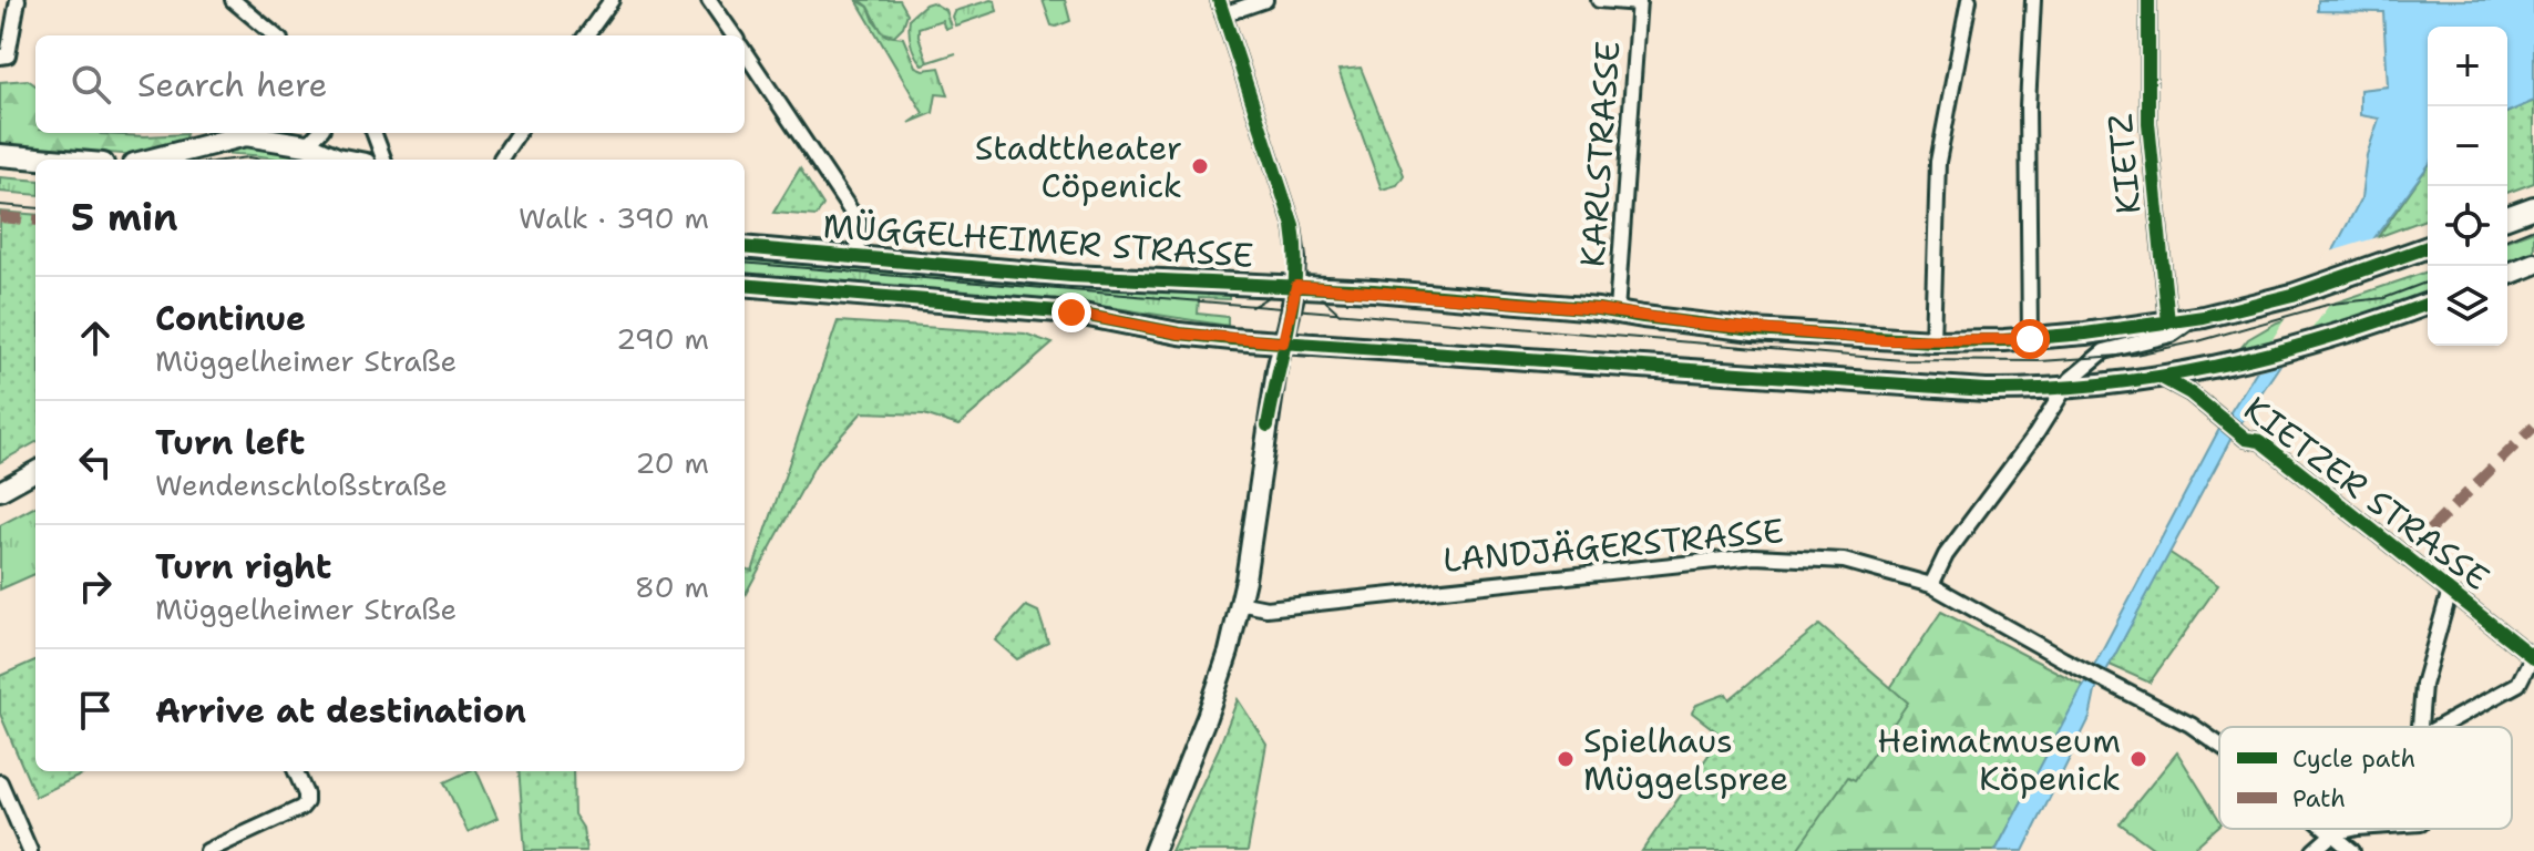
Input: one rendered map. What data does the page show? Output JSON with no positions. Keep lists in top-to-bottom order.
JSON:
{
  "streets": {
    "main road": ["MÜGGELHEIMER STRASSE"],
    "street": [
      "KARLSTRASSE",
      "KIETZ",
      "KIETZER STRASSE",
      "LANDJÄGERSTRASSE"
    ]
  },
  "crossings": [
    ["KARLSTRASSE", "MÜGGELHEIMER STRASSE"],
    ["KIETZ", "MÜGGELHEIMER STRASSE"],
    ["MÜGGELHEIMER STRASSE", "KIETZER STRASSE"]
  ],
  "places": ["Stadttheater Cöpenick", "Spielhaus Müggelspree", "Heimatmuseum Köpenick"],
  "legend": ["Cycle path", "Path"],
  "page": {
    "map_buttons": ["+", "−"],
    "search": "Search here",
    "heading": ["5 min", "Walk · 390 m"],
    "list": [
      ["Continue", "Müggelheimer Straße", "290 m"],
      ["Turn left", "Wendenschloßstraße", "20 m"],
      ["Turn right", "Müggelheimer Straße", "80 m"],
      "Arrive at destination"
    ]
  }
}
